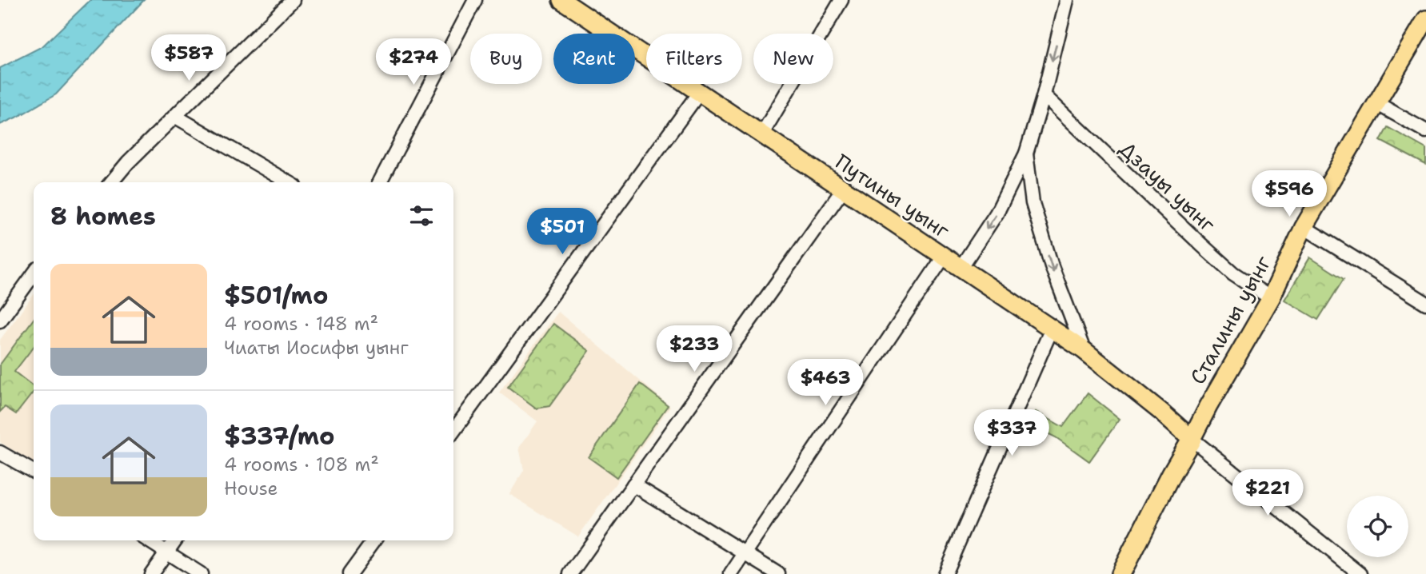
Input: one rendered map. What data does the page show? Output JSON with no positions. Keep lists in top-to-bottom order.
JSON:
{
  "streets": {
    "main road": ["Путины уынг", "Сталины уынг"],
    "street": ["Дзауы уынг"]
  },
  "crossings": [
    ["Дзауы уынг", "Сталины уынг"],
    ["Путины уынг", "Сталины уынг"]
  ],
  "page": {
    "chip": [
      "Buy",
      "Rent",
      "Filters",
      "New"
    ],
    "price": [
      "$587",
      "$274",
      "$596",
      "$501",
      "$233",
      "$463",
      "$337",
      "$221"
    ],
    "heading": "8 homes",
    "list": [
      {
        "name": "$501/mo",
        "note": "4 rooms · 148 m² · Чиаты Иосифы уынг"
      },
      {
        "name": "$337/mo",
        "note": "4 rooms · 108 m² · House"
      }
    ]
  }
}
